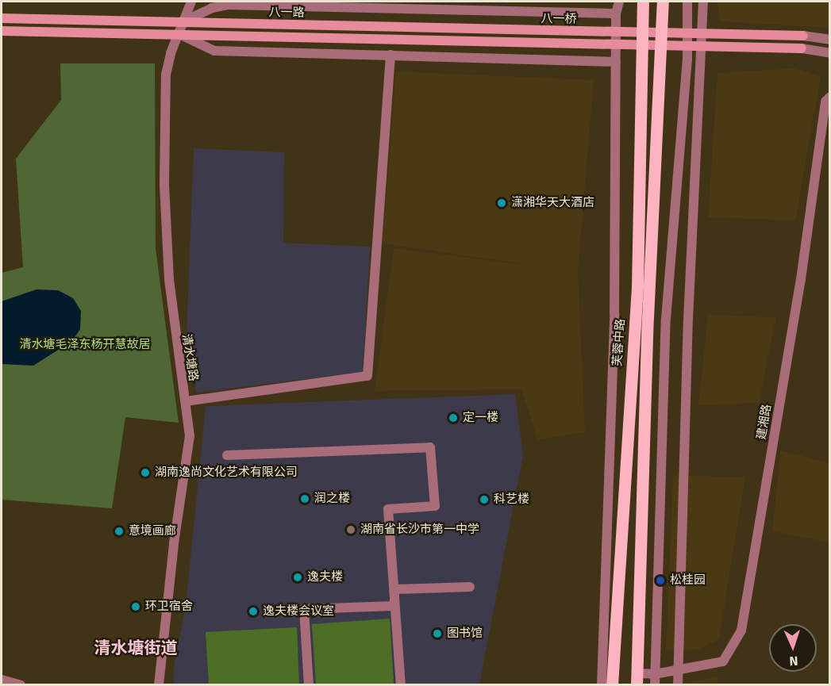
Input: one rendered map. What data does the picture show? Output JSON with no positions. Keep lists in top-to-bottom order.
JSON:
{
  "streets": {
    "main road": ["八一路", "八一桥", "芙蓉中路"],
    "street": ["清水塘路", "建湘路"]
  },
  "crossings": [
    ["八一路", "八一桥"],
    ["八一路", "清水塘路"]
  ],
  "districts": ["清水塘街道"],
  "parks": ["清水塘毛泽东杨开慧故居"],
  "places": [
    "潇湘华天大酒店",
    "定一楼",
    "湖南逸尚文化艺术有限公司",
    "润之楼",
    "科艺楼",
    "湖南省长沙市第一中学",
    "意境画廊",
    "逸夫楼",
    "松桂园",
    "环卫宿舍",
    "逸夫楼会议室",
    "图书馆"
  ],
  "north": "bottom"
}
